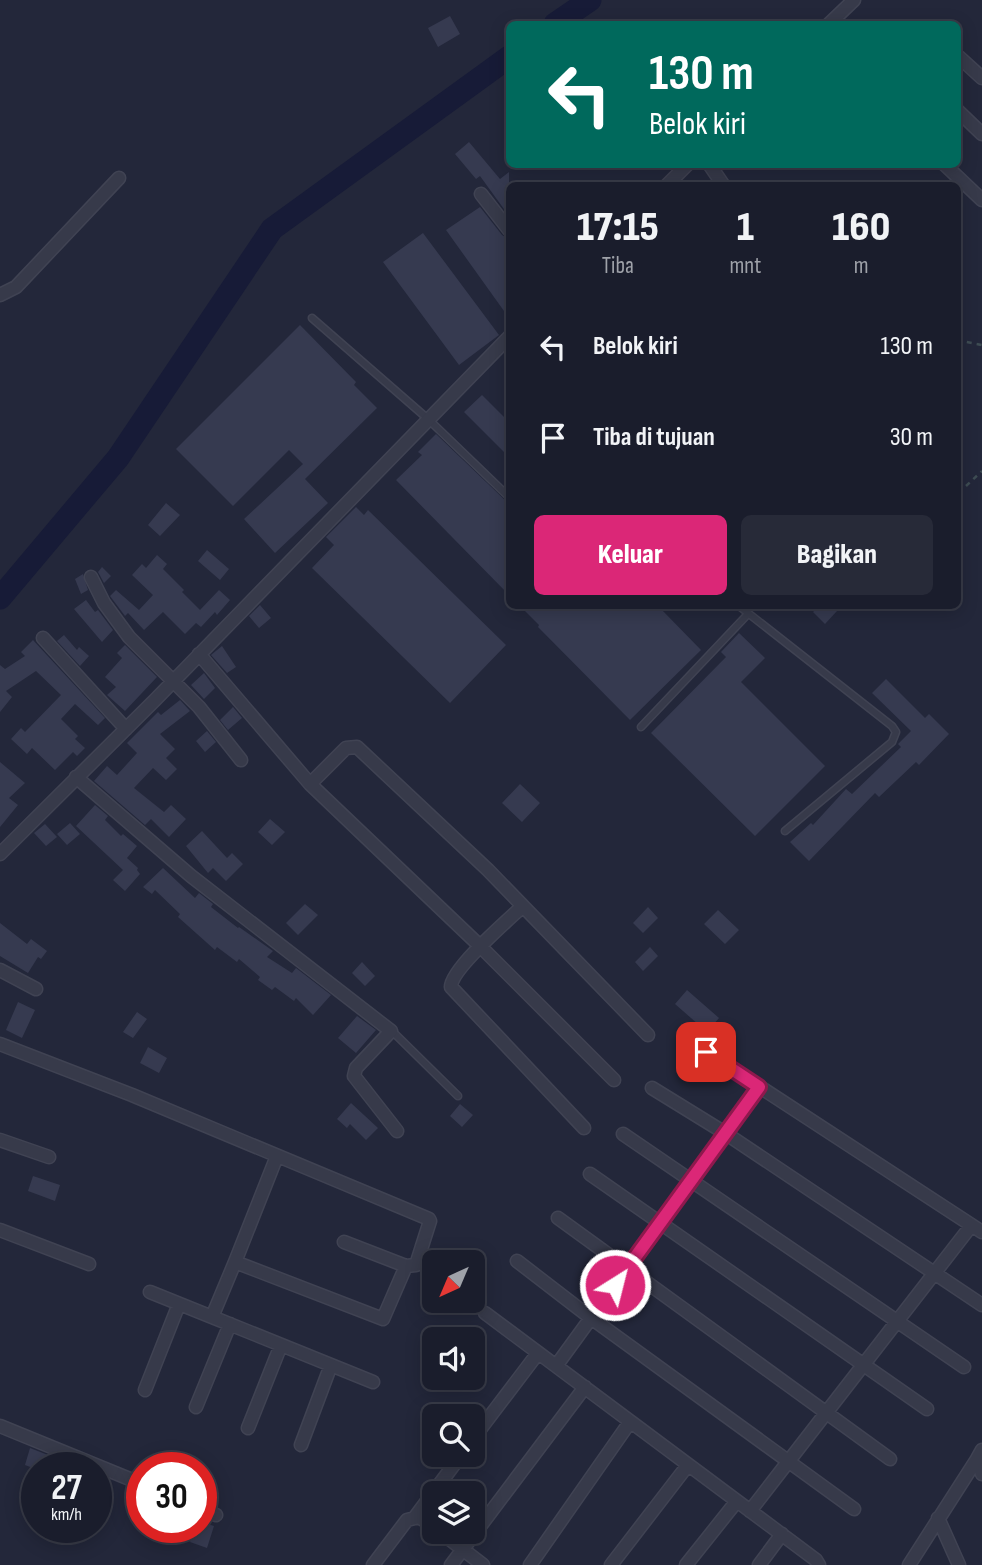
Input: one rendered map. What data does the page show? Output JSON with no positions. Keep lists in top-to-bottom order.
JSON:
{
  "north": "bottom left",
  "page": {
    "turn": ["130 m", "Belok kiri"],
    "eta": [
      "17:15",
      "Tiba",
      "1",
      "mnt",
      "160",
      "m"
    ],
    "list": [
      {
        "name": "Belok kiri",
        "value": "130 m"
      },
      {
        "name": "Tiba di tujuan",
        "value": "30 m"
      }
    ],
    "buttons": ["Keluar", "Bagikan"],
    "speed": "27 km/h",
    "limit": "30"
  }
}
